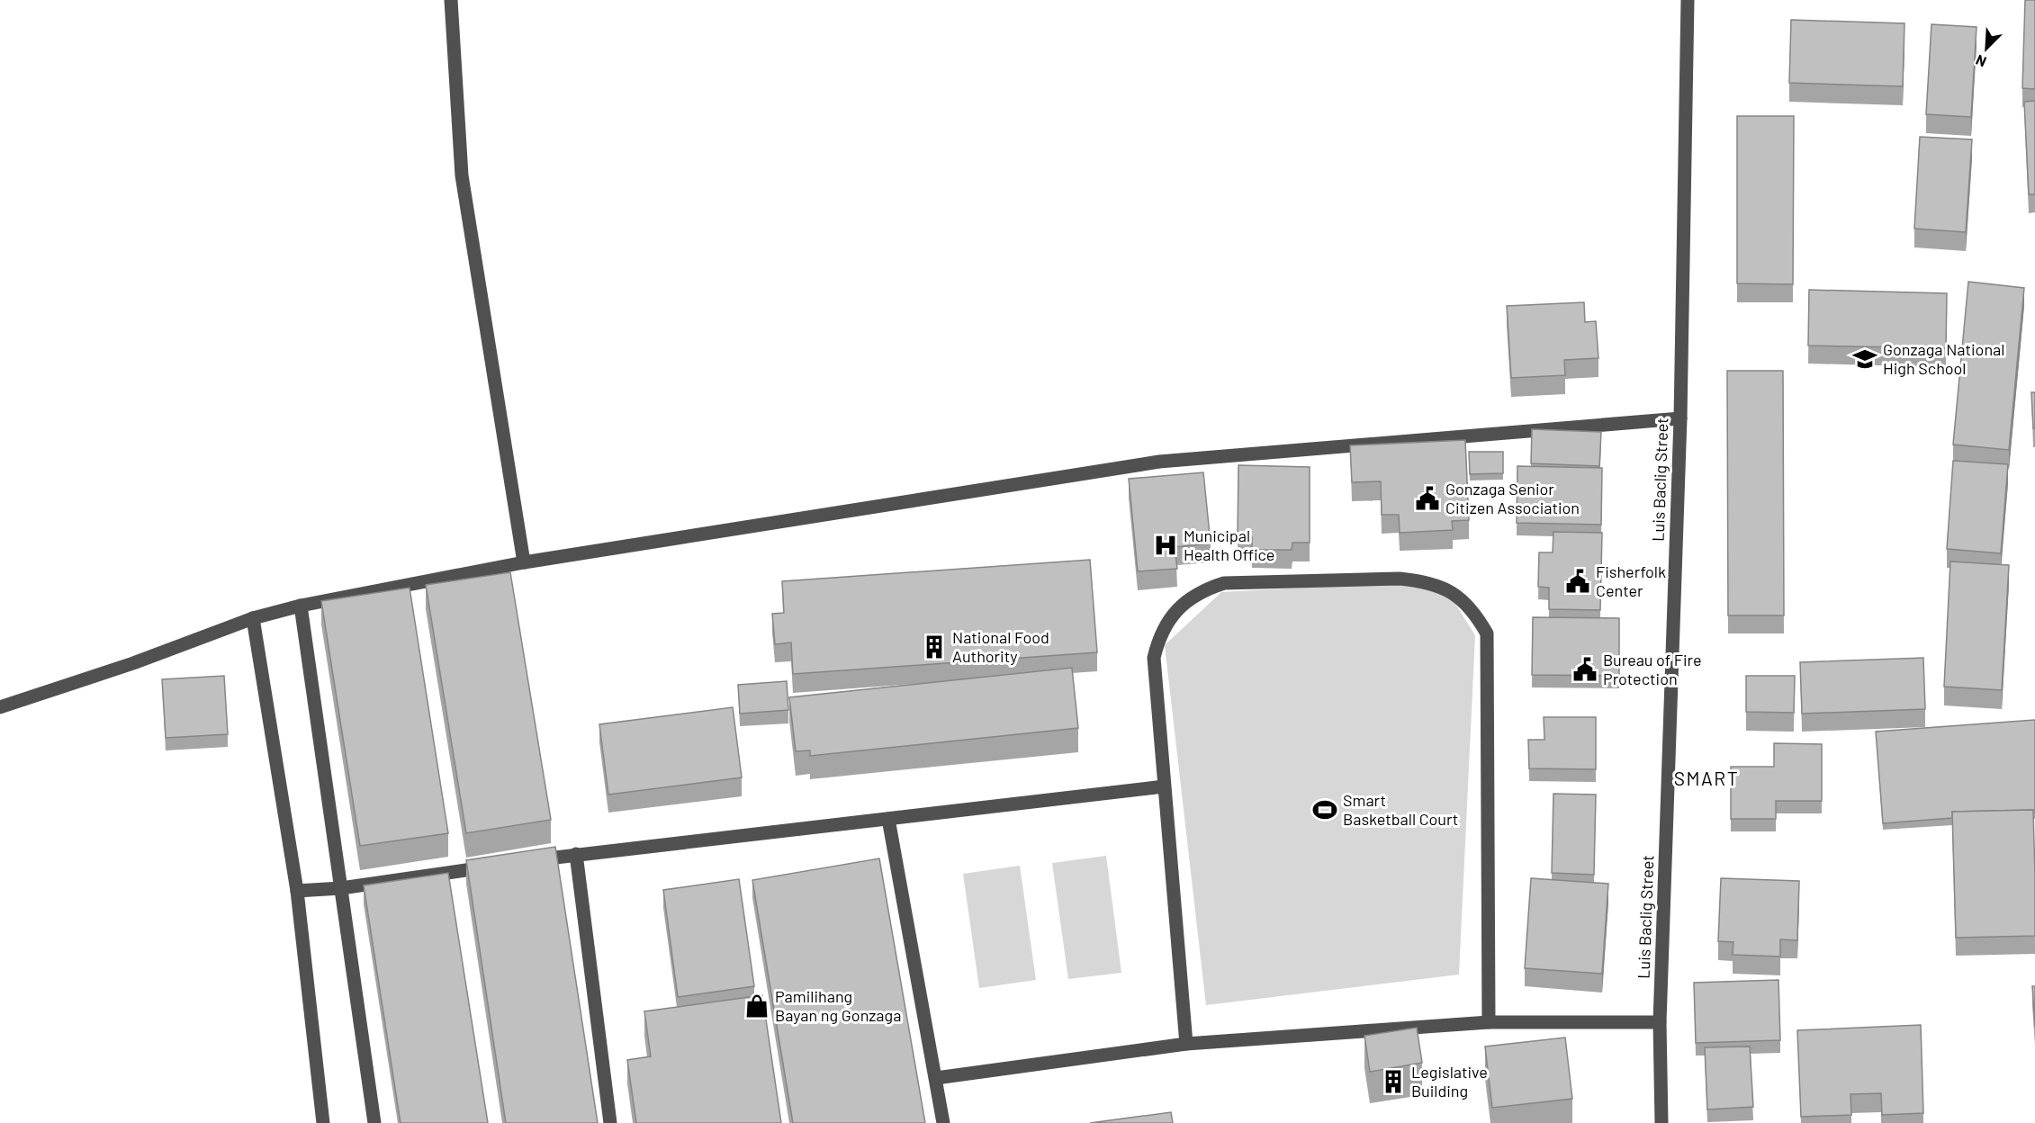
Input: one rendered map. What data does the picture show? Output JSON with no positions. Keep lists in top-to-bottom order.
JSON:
{
  "streets": {
    "street": ["Luis Baclig Street"]
  },
  "districts": ["SMART"],
  "places": {
    "school or university": ["Gonzaga National High School"],
    "public building": ["Gonzaga Senior Citizen Association", "Fisherfolk Center", "Bureau of Fire Protection"],
    "hospital": ["Municipal Health Office"],
    "building": ["National Food Authority", "Legislative Building"],
    "sports": ["Smart Basketball Court"],
    "shop": ["Pamilihang Bayan ng Gonzaga"]
  },
  "north": "bottom left"
}
